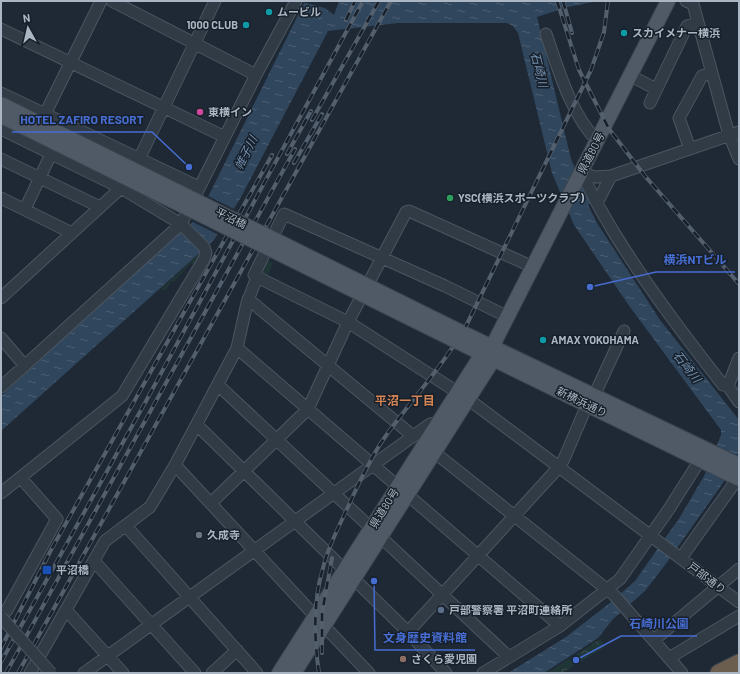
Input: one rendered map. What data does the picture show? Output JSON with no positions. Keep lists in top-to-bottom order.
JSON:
{
  "streets": {
    "main road": ["県道80号", "平沼橋", "新横浜通り"],
    "street": ["戸部通り"]
  },
  "crossings": [
    ["県道80号", "新横浜通り"],
    ["県道80号", "戸部通り"],
    ["平沼橋", "新横浜通り"]
  ],
  "districts": ["平沼一丁目"],
  "water": ["石崎川", "帷子川"],
  "places": {
    "other": [
      "ムービル",
      "1000 CLUB",
      "スカイメナー横浜",
      "東横イン",
      "HOTEL ZAFIRO RESORT",
      "YSC(横浜スポーツクラブ)",
      "横浜NTビル",
      "AMAX YOKOHAMA",
      "久成寺",
      "文身歴史資料館",
      "戸部警察署 平沼町連絡所",
      "さくら愛児園",
      "石崎川公園"
    ],
    "transit": ["平沼橋"]
  },
  "north": "top"
}
